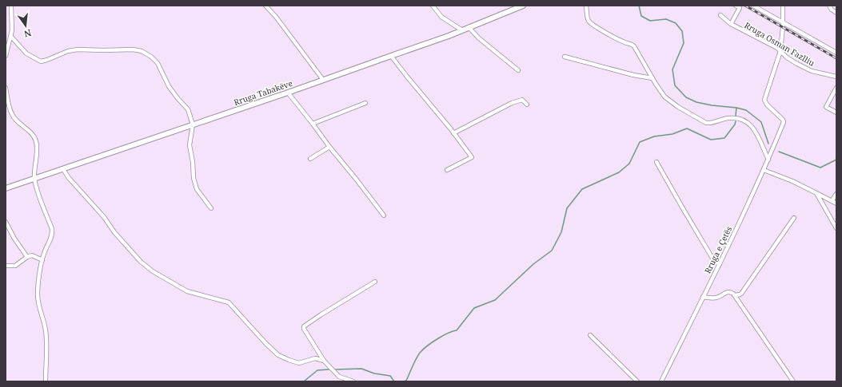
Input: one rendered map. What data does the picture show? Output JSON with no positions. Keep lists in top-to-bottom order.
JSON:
{
  "streets": {
    "street": ["Rruga Osman Fazlliu", "Rruga Tabakëve", "Rruga e Çetës"]
  },
  "crossings": [
    ["Rruga Osman Fazlliu", "Rruga e Çetës"]
  ],
  "north": "bottom"
}
